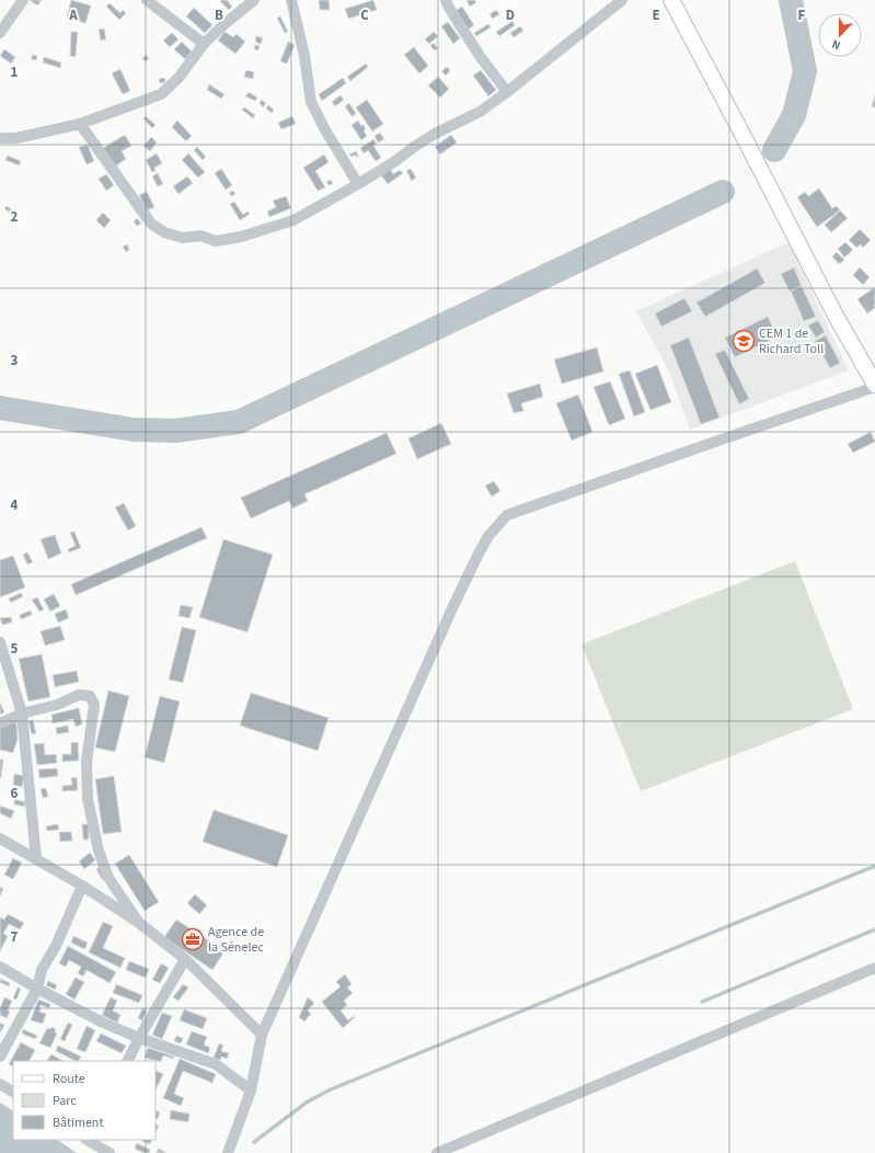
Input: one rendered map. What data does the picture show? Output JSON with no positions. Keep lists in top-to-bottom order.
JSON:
{
  "places": {
    "school or university": ["CEM 1 de Richard Toll"],
    "office": ["Agence de la Sénelec"]
  },
  "legend": ["Route", "Parc", "Bâtiment"],
  "north": "bottom",
  "grid": {
    "columns": [
      "A",
      "B",
      "C",
      "D",
      "E",
      "F"
    ],
    "rows": [
      "1",
      "2",
      "3",
      "4",
      "5",
      "6",
      "7"
    ]
  }
}
